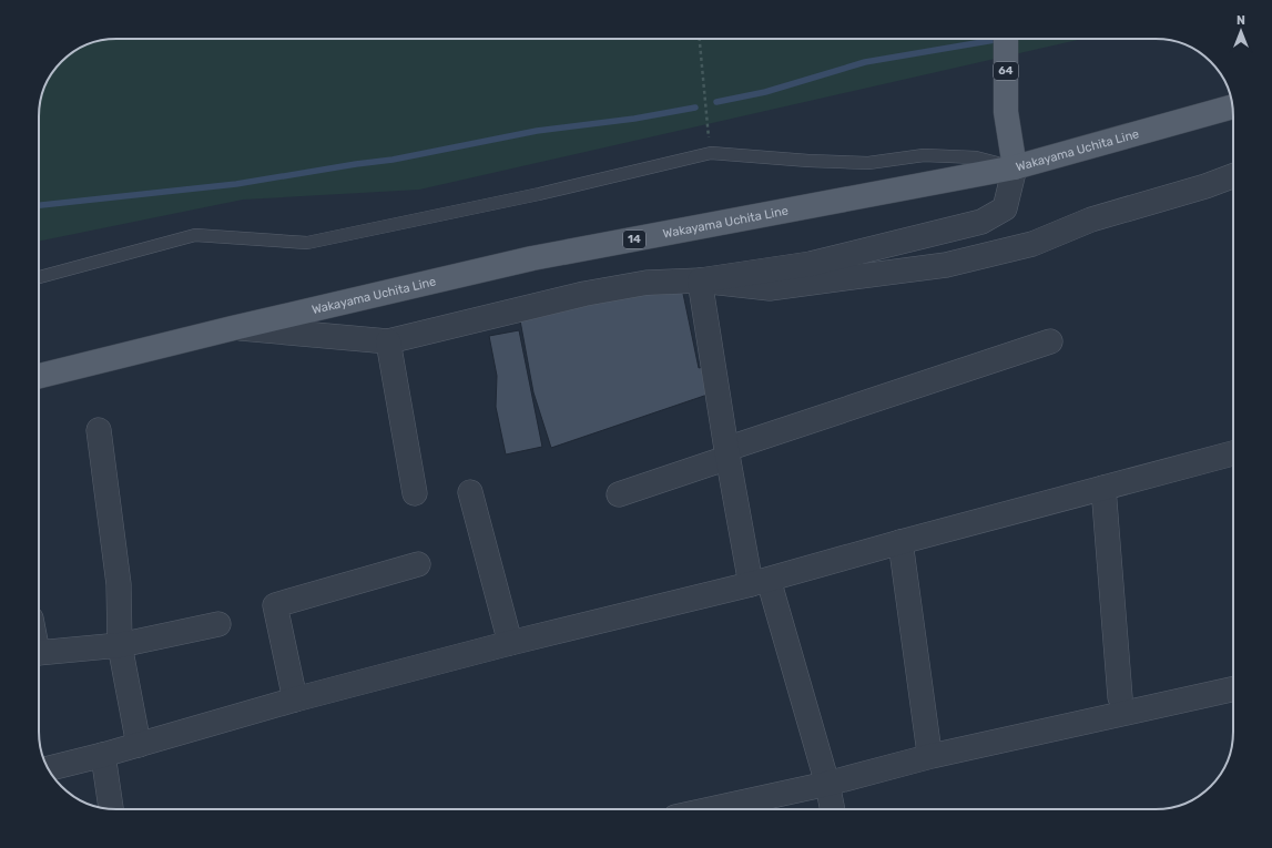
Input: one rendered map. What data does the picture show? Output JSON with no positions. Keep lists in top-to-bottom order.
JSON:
{
  "streets": {
    "main road": ["64", "Wakayama Uchita Line", "14"]
  },
  "crossings": [
    ["64", "Wakayama Uchita Line"]
  ],
  "north": "top"
}
